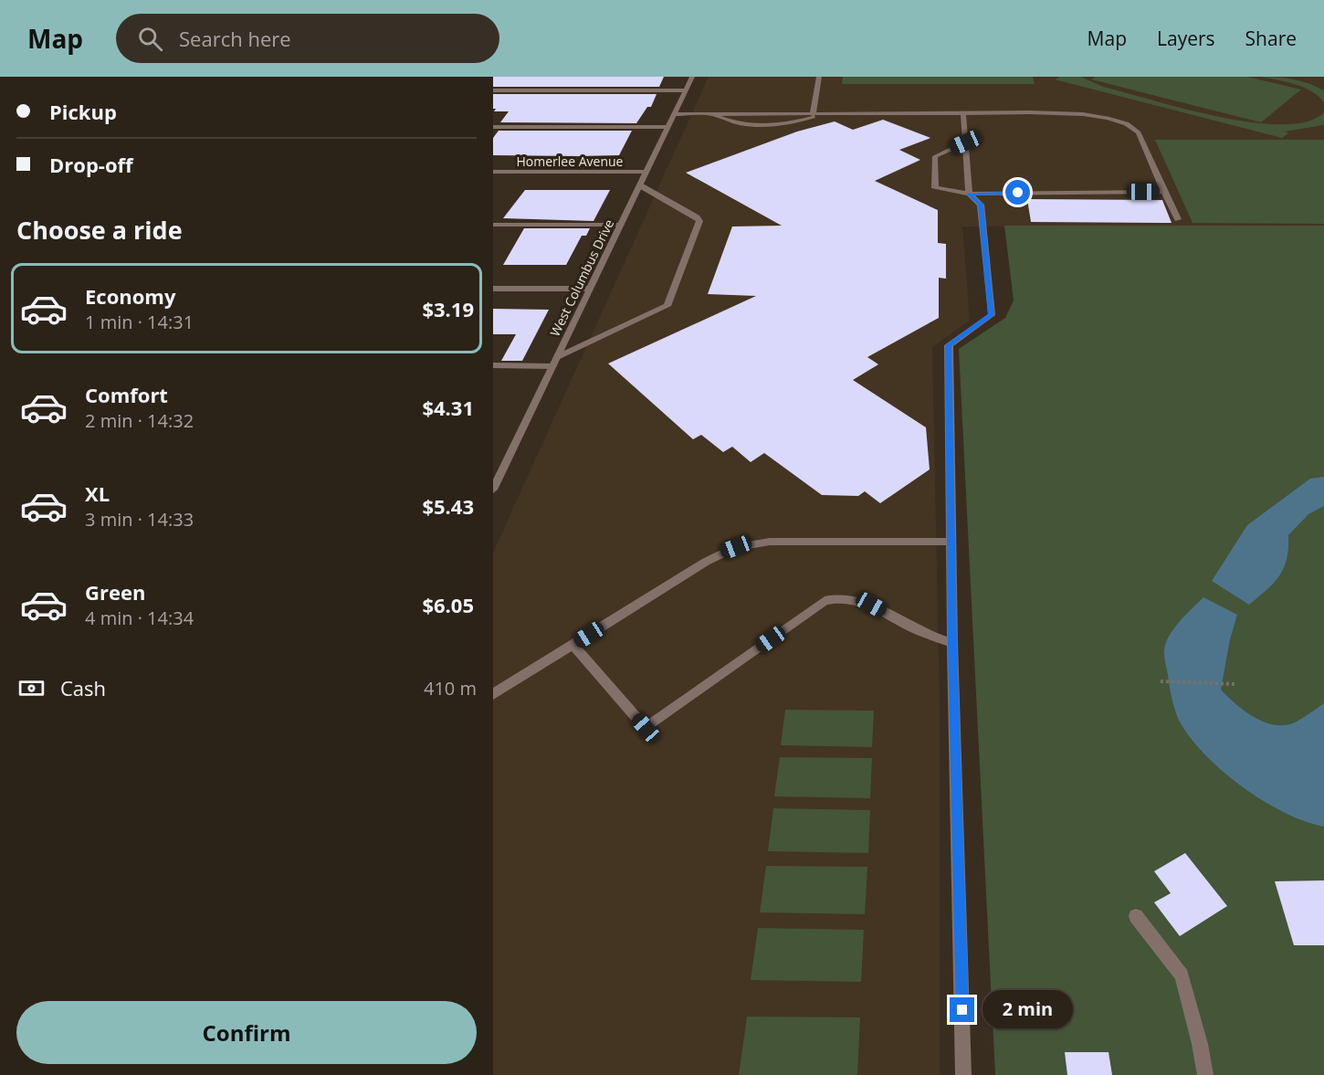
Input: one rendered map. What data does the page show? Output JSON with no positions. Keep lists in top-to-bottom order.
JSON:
{
  "streets": {
    "street": ["Homerlee Avenue", "West Columbus Drive"]
  },
  "crossings": [
    ["Homerlee Avenue", "West Columbus Drive"]
  ],
  "page": {
    "header": "Map",
    "search": "Search here",
    "nav": ["Map", "Layers", "Share"],
    "banner": ["Pickup", "Drop-off"],
    "heading": "Choose a ride",
    "list": [
      {
        "name": "Economy",
        "note": "1 min · 14:31",
        "value": "$3.19"
      },
      {
        "name": "Comfort",
        "note": "2 min · 14:32",
        "value": "$4.31"
      },
      {
        "name": "XL",
        "note": "3 min · 14:33",
        "value": "$5.43"
      },
      {
        "name": "Green",
        "note": "4 min · 14:34",
        "value": "$6.05"
      }
    ],
    "pay": ["Cash", "410 m"],
    "buttons": "Confirm",
    "bubble": "2 min"
  }
}
